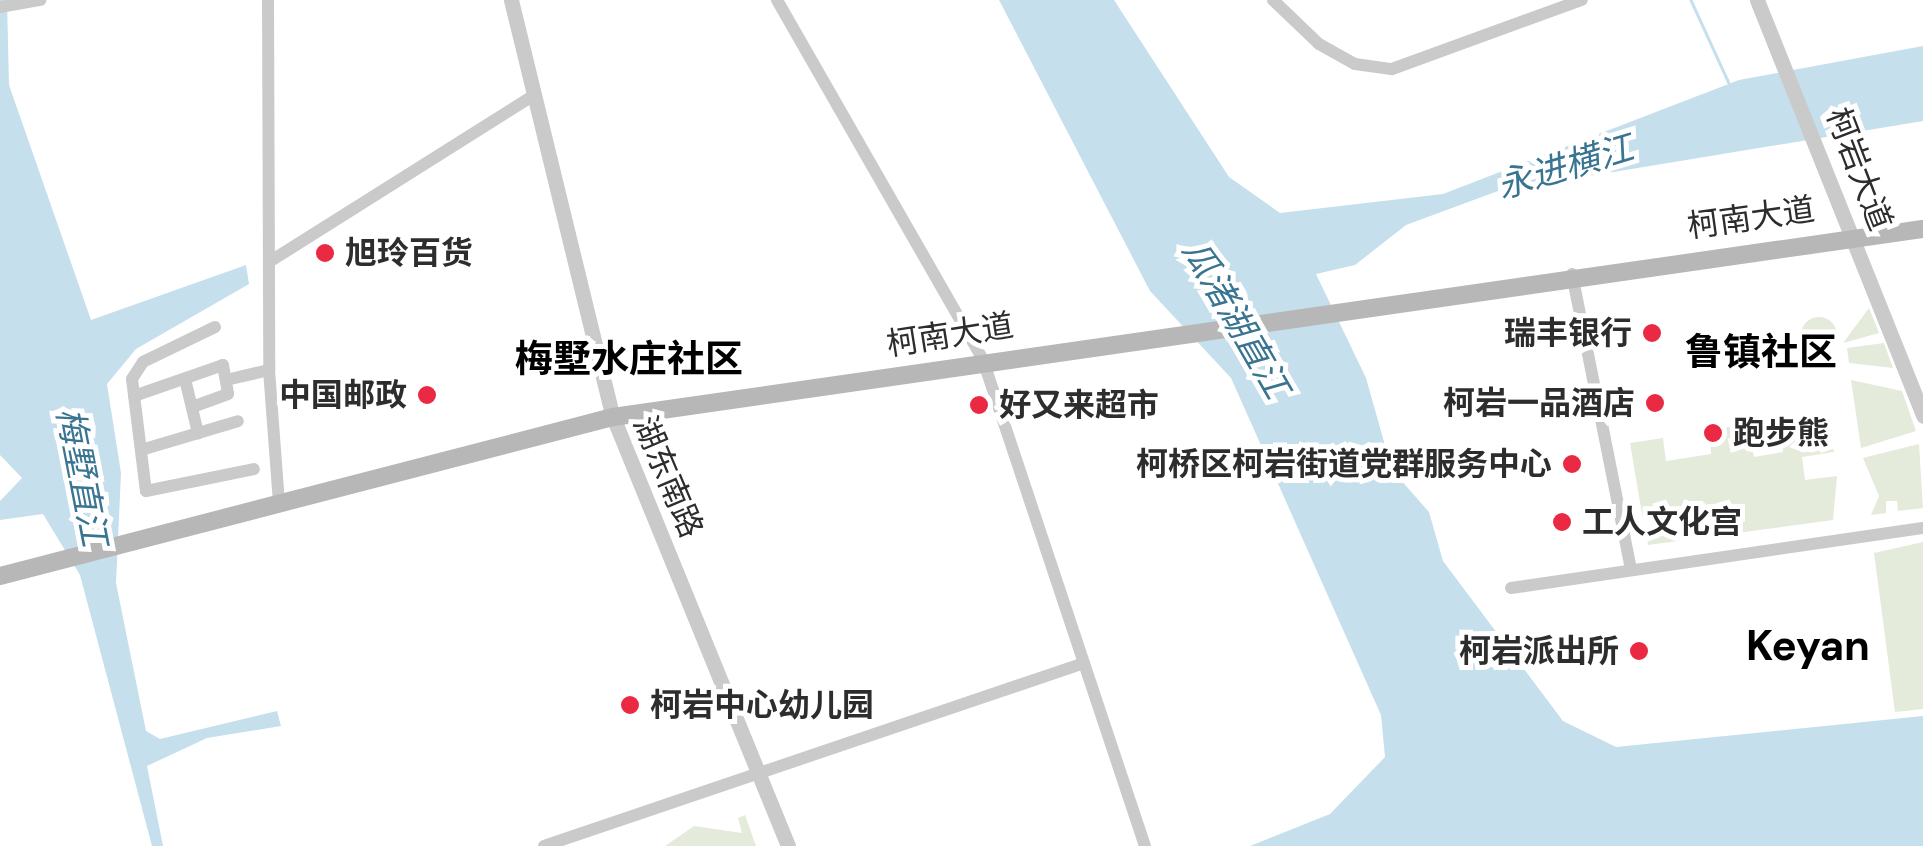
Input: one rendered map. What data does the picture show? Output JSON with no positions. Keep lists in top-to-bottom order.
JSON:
{
  "streets": {
    "main road": ["柯南大道"],
    "street": ["柯岩大道", "湖东南路"]
  },
  "crossings": [
    ["柯岩大道", "柯南大道"],
    ["柯南大道", "湖东南路"]
  ],
  "districts": ["鲁镇社区", "梅墅水庄社区", "Keyan"],
  "water": ["永进横江", "瓜渚湖直江", "梅墅直江"],
  "places": [
    "旭玲百货",
    "瑞丰银行",
    "中国邮政",
    "柯岩一品酒店",
    "好又来超市",
    "跑步熊",
    "柯桥区柯岩街道党群服务中心",
    "工人文化宫",
    "柯岩派出所",
    "柯岩中心幼儿园"
  ]
}
